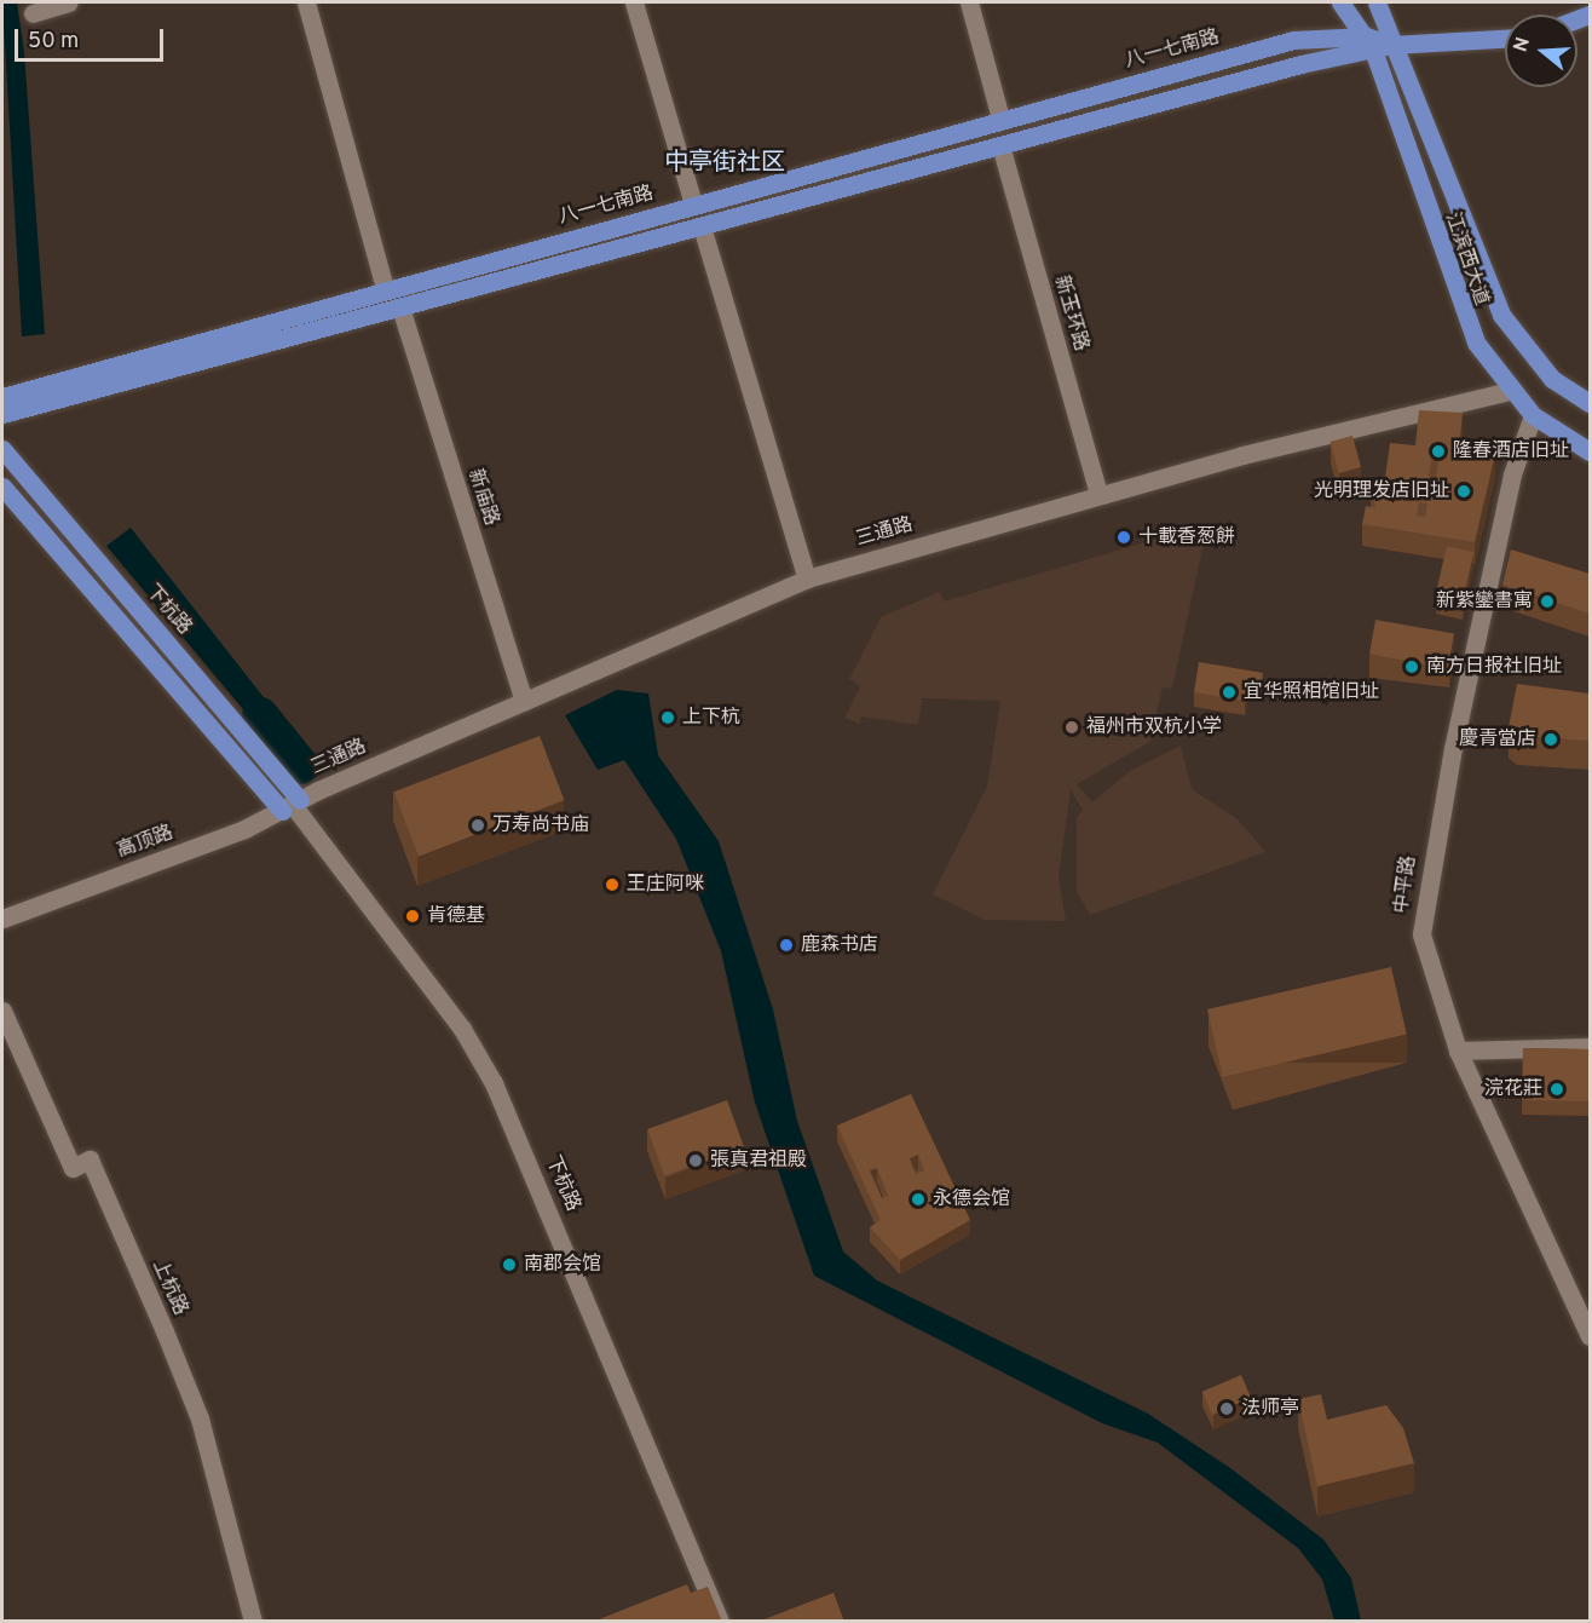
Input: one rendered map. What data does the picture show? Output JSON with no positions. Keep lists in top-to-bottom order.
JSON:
{
  "streets": {
    "main road": ["八一七南路", "江滨西大道", "下杭路"],
    "street": [
      "新玉环路",
      "新庙路",
      "三通路",
      "高顶路",
      "中平路",
      "上杭路"
    ]
  },
  "crossings": [
    ["八一七南路", "江滨西大道"],
    ["八一七南路", "新玉环路"],
    ["八一七南路", "新庙路"],
    ["江滨西大道", "三通路"],
    ["江滨西大道", "中平路"],
    ["新玉环路", "三通路"],
    ["新庙路", "三通路"],
    ["三通路", "下杭路"],
    ["三通路", "高顶路"],
    ["下杭路", "高顶路"]
  ],
  "districts": ["中亭街社区"],
  "places": [
    "隆春酒店旧址",
    "光明理发店旧址",
    "十載香葱餅",
    "新紫鑾書寓",
    "南方日报社旧址",
    "宜华照相馆旧址",
    "上下杭",
    "福州市双杭小学",
    "慶青當店",
    "万寿尚书庙",
    "王庄阿咪",
    "肯德基",
    "鹿森书店",
    "浣花莊",
    "張真君祖殿",
    "永德会馆",
    "南郡会馆",
    "法师亭"
  ],
  "scale_bar": "50 m",
  "north": "left"
}
